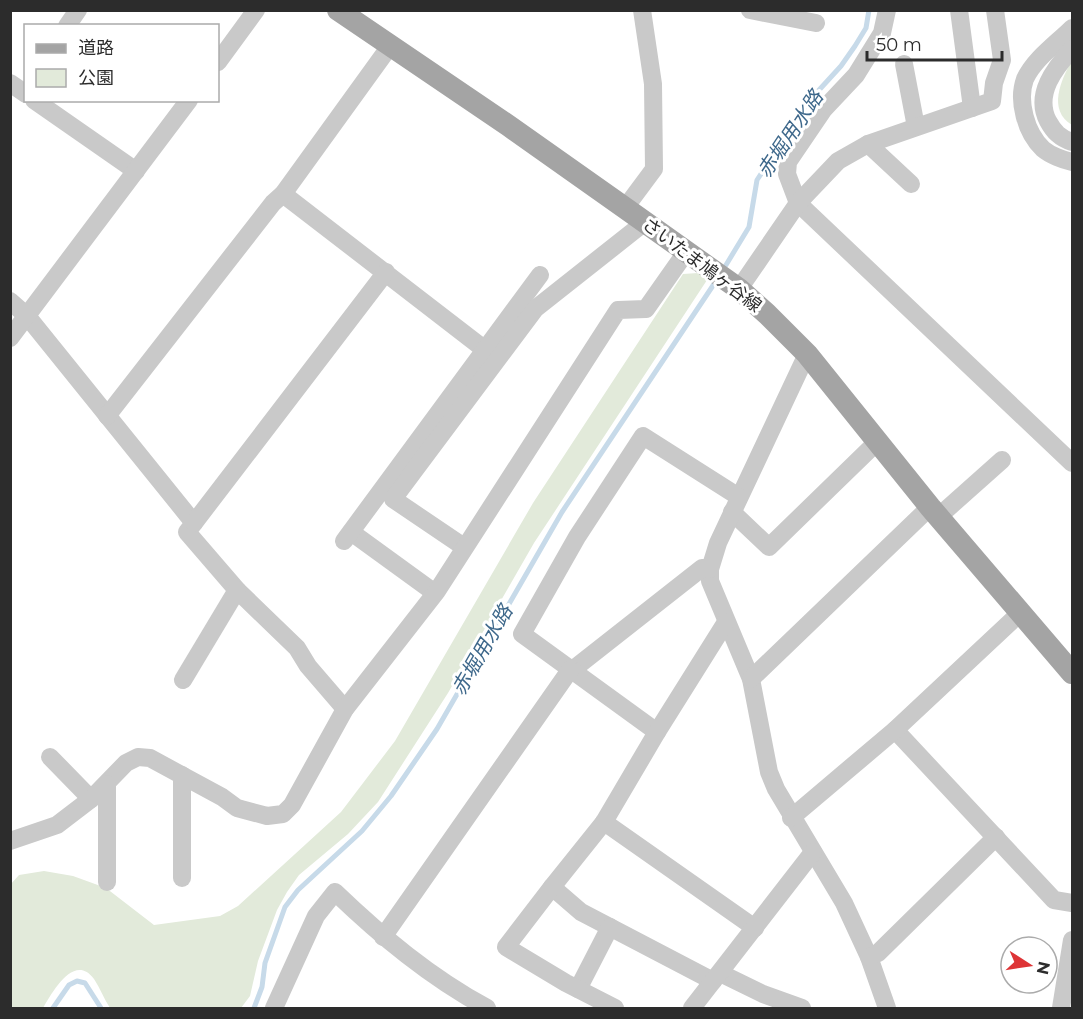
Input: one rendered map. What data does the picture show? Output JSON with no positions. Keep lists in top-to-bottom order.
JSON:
{
  "streets": {
    "main road": ["さいたま鳩ヶ谷線"]
  },
  "water": ["赤堀用水路"],
  "legend": ["道路", "公園"],
  "scale_bar": "50 m",
  "north": "right"
}
